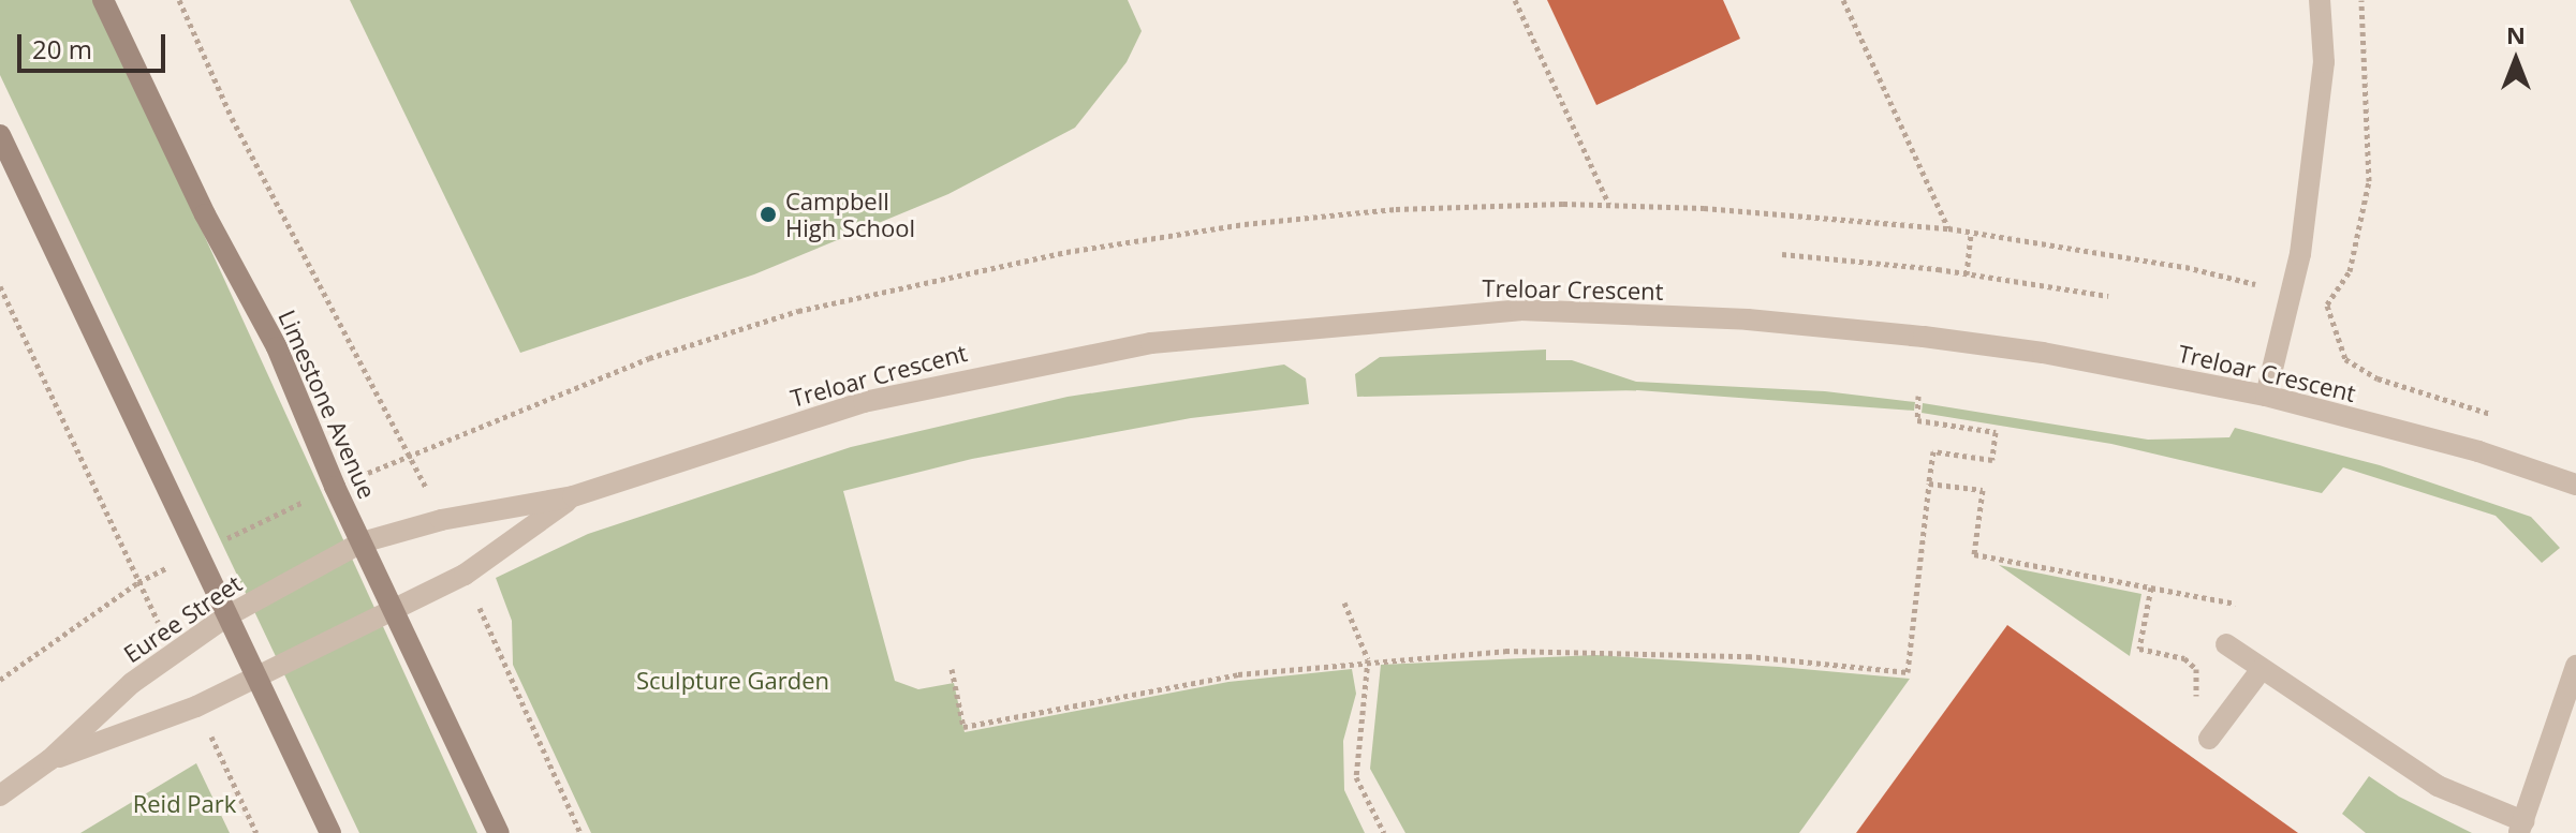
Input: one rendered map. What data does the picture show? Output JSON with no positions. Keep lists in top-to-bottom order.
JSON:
{
  "streets": {
    "main road": ["Limestone Avenue"],
    "street": ["Treloar Crescent", "Euree Street"]
  },
  "crossings": [
    ["Treloar Crescent", "Limestone Avenue"],
    ["Treloar Crescent", "Euree Street"],
    ["Limestone Avenue", "Euree Street"]
  ],
  "parks": ["Sculpture Garden", "Reid Park"],
  "places": ["Campbell High School"],
  "scale_bar": "20 m",
  "north": "top"
}
